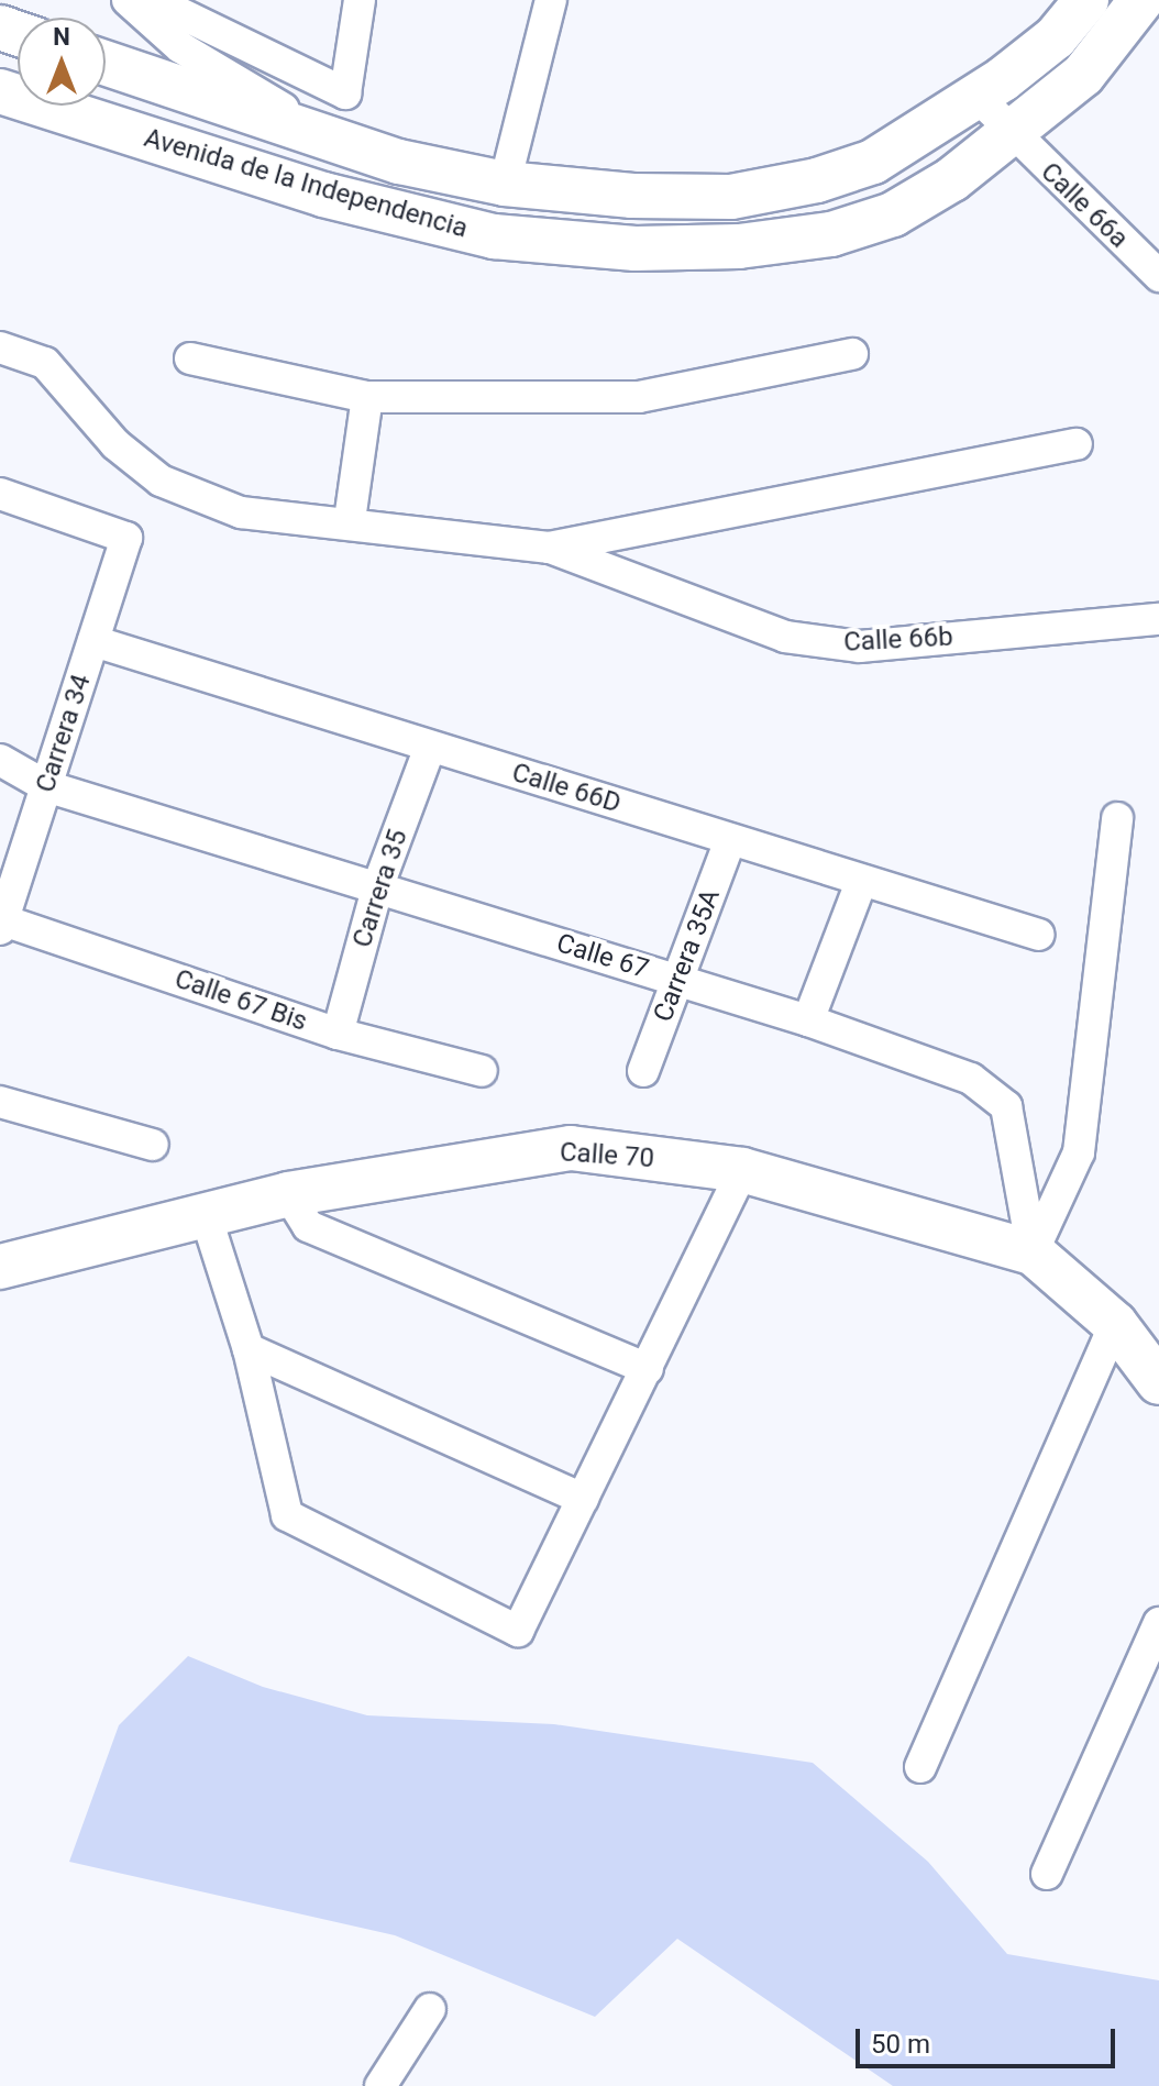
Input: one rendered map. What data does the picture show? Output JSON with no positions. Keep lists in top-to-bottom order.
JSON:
{
  "streets": {
    "main road": ["Avenida de la Independencia", "Calle 70"],
    "street": [
      "Calle 66a",
      "Calle 66b",
      "Carrera 34",
      "Calle 66D",
      "Carrera 35",
      "Carrera 35A",
      "Calle 67",
      "Calle 67 Bis"
    ]
  },
  "crossings": [
    ["Avenida de la Independencia", "Calle 66a"],
    ["Carrera 34", "Calle 66D"],
    ["Carrera 34", "Calle 67"],
    ["Carrera 34", "Calle 67 Bis"],
    ["Calle 66D", "Carrera 35"],
    ["Calle 66D", "Carrera 35A"],
    ["Carrera 35", "Calle 67"],
    ["Carrera 35", "Calle 67 Bis"],
    ["Carrera 35A", "Calle 67"],
    ["Calle 67", "Calle 70"]
  ],
  "scale_bar": "50 m",
  "north": "top"
}
